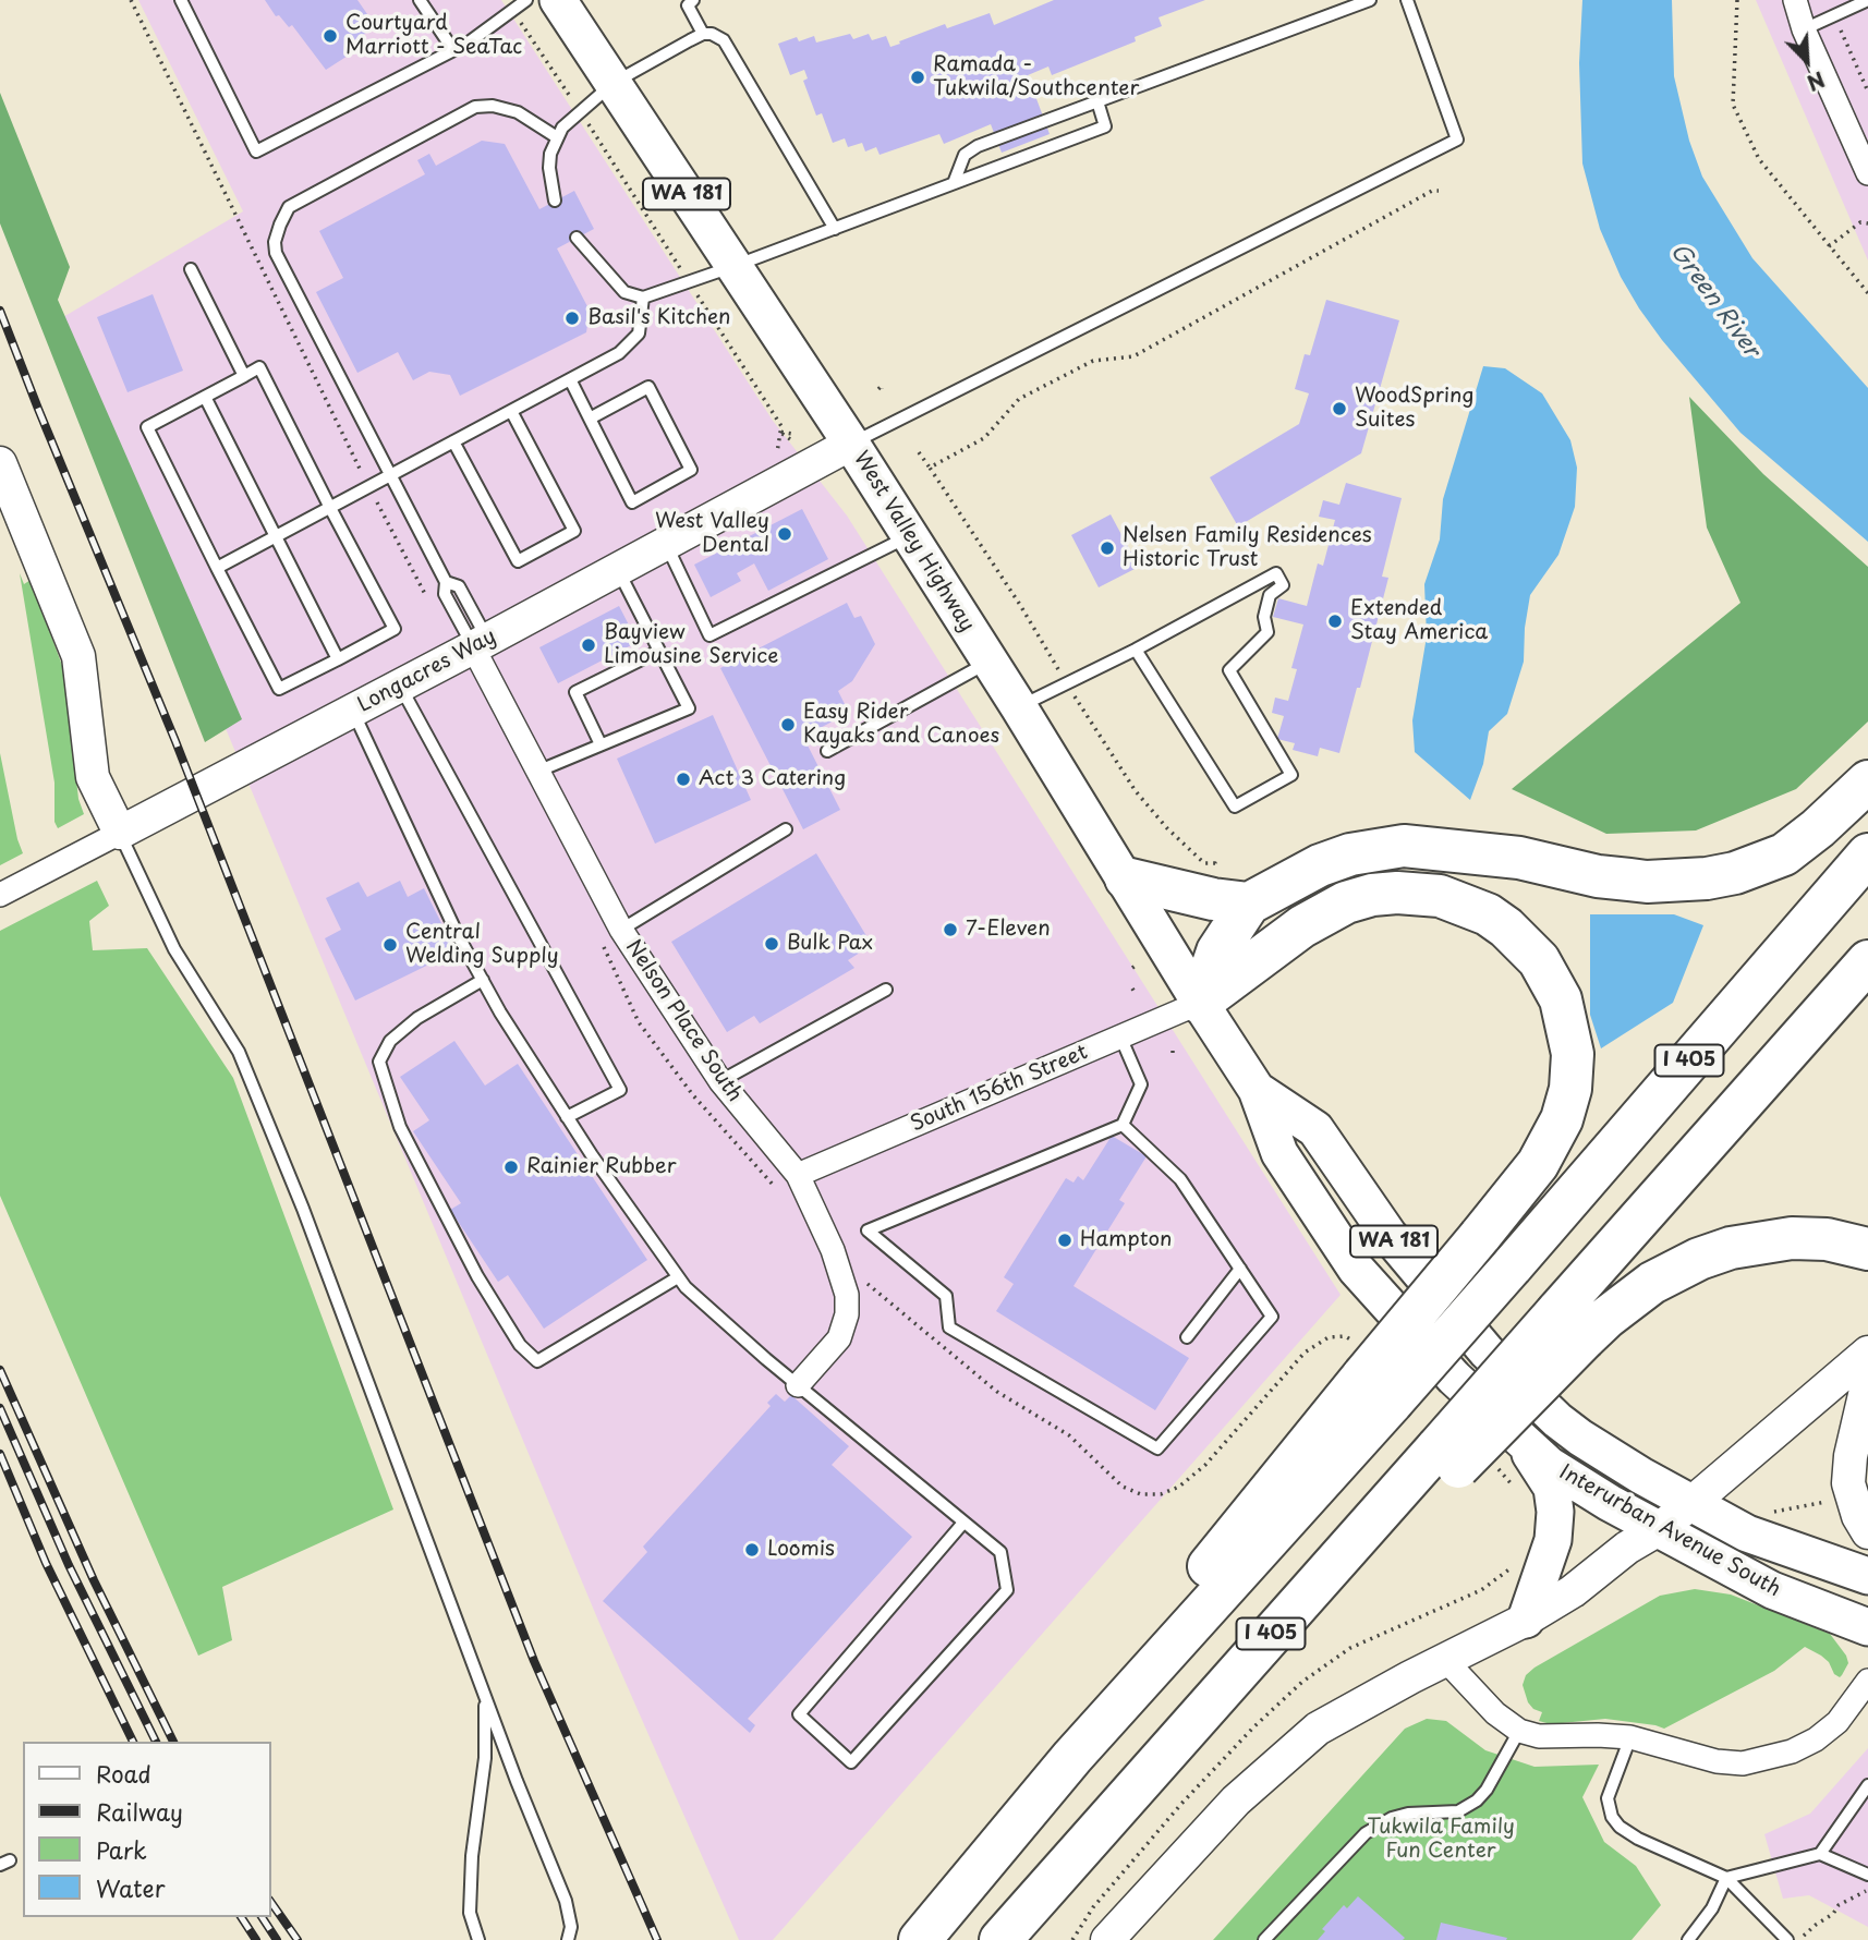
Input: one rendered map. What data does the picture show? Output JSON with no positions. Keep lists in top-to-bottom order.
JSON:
{
  "streets": {
    "highway": ["I 405"],
    "main road": ["WA 181", "West Valley Highway", "Interurban Avenue South"],
    "street": ["Longacres Way", "Nelson Place South", "South 156th Street"]
  },
  "crossings": [
    ["West Valley Highway", "Longacres Way"],
    ["West Valley Highway", "South 156th Street"],
    ["West Valley Highway", "Interurban Avenue South"],
    ["Longacres Way", "Nelson Place South"],
    ["Nelson Place South", "South 156th Street"]
  ],
  "water": ["Green River"],
  "parks": ["Tukwila Family Fun Center"],
  "places": [
    "Courtyard Marriott - SeaTac",
    "Ramada - Tukwila/Southcenter",
    "Basil's Kitchen",
    "WoodSpring Suites",
    "West Valley Dental",
    "Nelsen Family Residences Historic Trust",
    "Extended Stay America",
    "Bayview Limousine Service",
    "Easy Rider Kayaks and Canoes",
    "Act 3 Catering",
    "7-Eleven",
    "Bulk Pax",
    "Central Welding Supply",
    "Rainier Rubber",
    "Hampton",
    "Loomis"
  ],
  "legend": [
    "Road",
    "Railway",
    "Park",
    "Water"
  ],
  "north": "bottom right"
}
